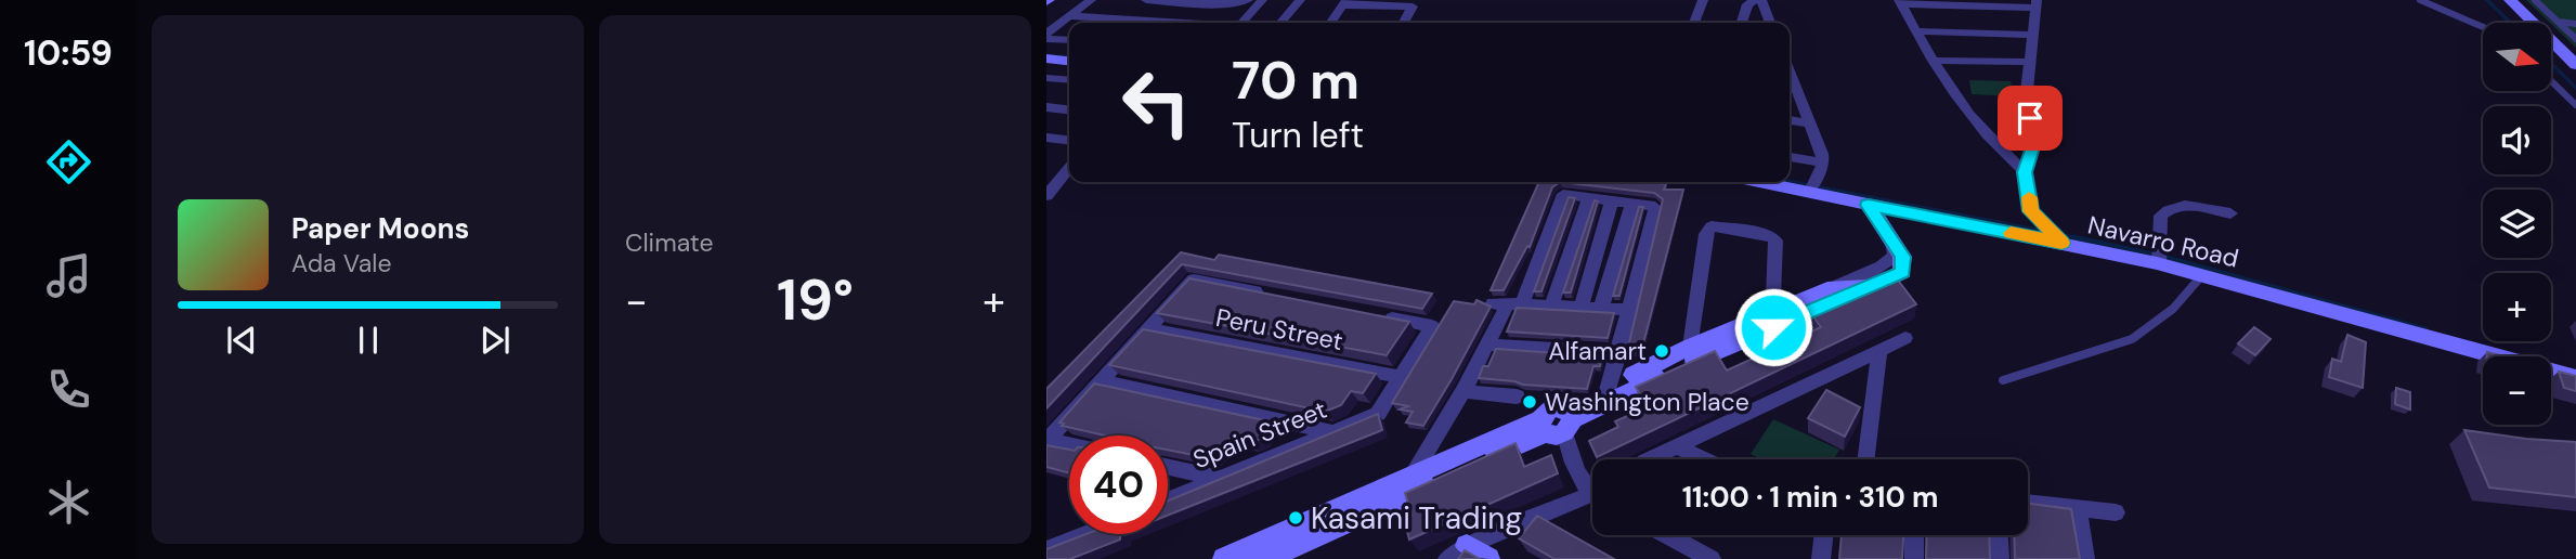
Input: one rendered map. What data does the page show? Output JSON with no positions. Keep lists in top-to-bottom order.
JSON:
{
  "streets": {
    "street": ["Navarro Road", "Peru Street", "Spain Street"]
  },
  "crossings": [
    ["Peru Street", "Spain Street"]
  ],
  "places": ["Alfamart", "Washington Place", "Kasami Trading"],
  "north": "right",
  "page": {
    "tabs": "10:59",
    "tile": "Climate",
    "map_buttons": ["+", "−"],
    "turn": ["70 m", "Turn left"],
    "song": ["Paper Moons", "Ada Vale"],
    "heat": ["−", "19°", "+"],
    "limit": "40",
    "trip": "11:00 · 1 min · 310 m"
  }
}
